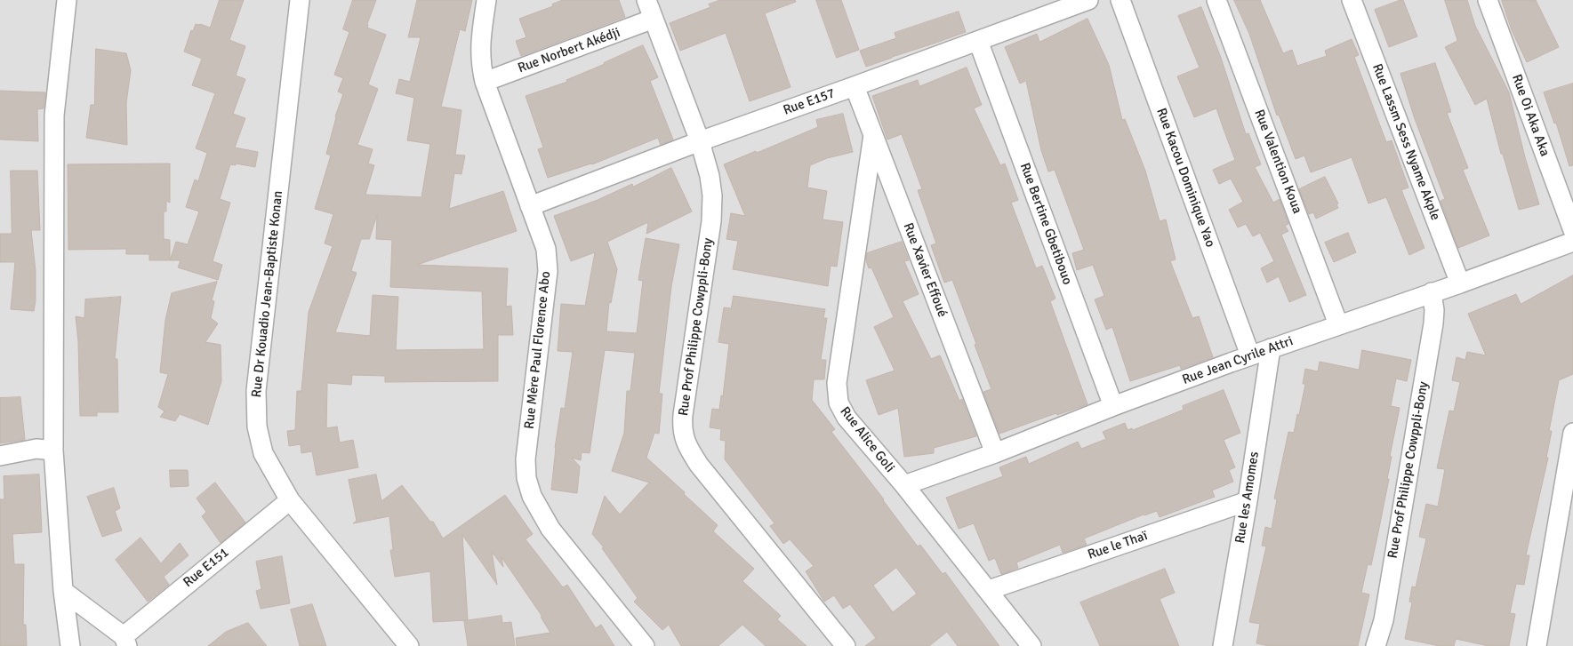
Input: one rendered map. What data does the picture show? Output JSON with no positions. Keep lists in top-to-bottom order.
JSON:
{
  "streets": {
    "street": [
      "Rue Norbert Akédji",
      "Rue E157",
      "Rue Oi Aka Aka",
      "Rue Lassm Sess Nyame Akple",
      "Rue Valention Koua",
      "Rue Kacou Dominique Yao",
      "Rue Bertine Gbetibouo",
      "Rue Xavier Effoué",
      "Rue Dr Kouadio Jean-Baptiste Konan",
      "Rue Prof Philippe Cowppli-Bony",
      "Rue Mère Paul Florence Abo",
      "Rue Jean Cyrile Attri",
      "Rue Alice Goli",
      "Rue les Amomes",
      "Rue le Thaï",
      "Rue E151"
    ]
  },
  "crossings": [
    ["Rue Norbert Akédji", "Rue Prof Philippe Cowppli-Bony"],
    ["Rue Norbert Akédji", "Rue Mère Paul Florence Abo"],
    ["Rue E157", "Rue Bertine Gbetibouo"],
    ["Rue E157", "Rue Xavier Effoué"],
    ["Rue E157", "Rue Prof Philippe Cowppli-Bony"],
    ["Rue E157", "Rue Mère Paul Florence Abo"],
    ["Rue Lassm Sess Nyame Akple", "Rue Jean Cyrile Attri"],
    ["Rue Valention Koua", "Rue Jean Cyrile Attri"],
    ["Rue Kacou Dominique Yao", "Rue Jean Cyrile Attri"],
    ["Rue Bertine Gbetibouo", "Rue Jean Cyrile Attri"],
    ["Rue Xavier Effoué", "Rue Jean Cyrile Attri"],
    ["Rue Xavier Effoué", "Rue Alice Goli"],
    ["Rue Dr Kouadio Jean-Baptiste Konan", "Rue E151"],
    ["Rue Prof Philippe Cowppli-Bony", "Rue Jean Cyrile Attri"],
    ["Rue Jean Cyrile Attri", "Rue Alice Goli"],
    ["Rue Jean Cyrile Attri", "Rue les Amomes"],
    ["Rue Alice Goli", "Rue le Thaï"],
    ["Rue les Amomes", "Rue le Thaï"]
  ]
}
